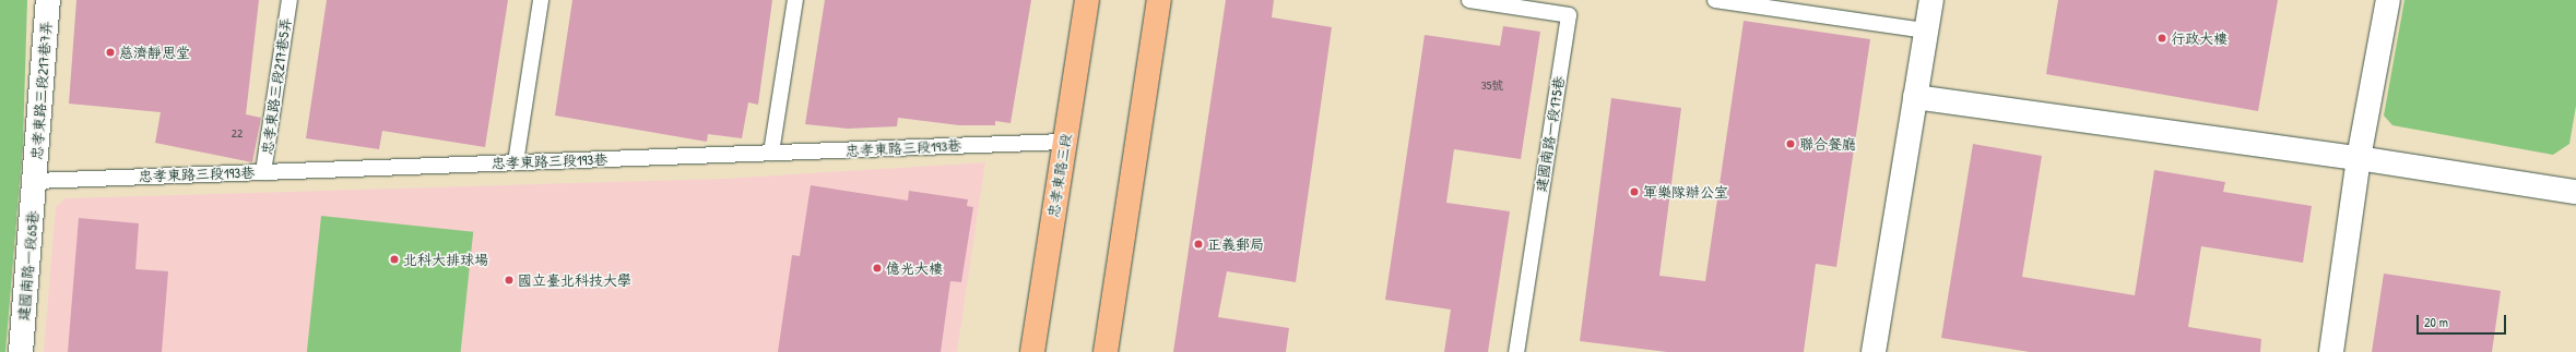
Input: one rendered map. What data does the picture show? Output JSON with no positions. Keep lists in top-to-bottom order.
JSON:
{
  "streets": {
    "main road": ["忠孝東路三段"],
    "street": ["忠孝東路三段217巷7弄", "建國南路一段65巷"],
    "lane": ["忠孝東路三段217巷5弄", "建國南路一段175巷", "忠孝東路三段193巷"]
  },
  "crossings": [
    ["忠孝東路三段217巷5弄", "忠孝東路三段193巷"],
    ["忠孝東路三段217巷7弄", "忠孝東路三段193巷"],
    ["忠孝東路三段217巷7弄", "建國南路一段65巷"],
    ["忠孝東路三段193巷", "忠孝東路三段"],
    ["忠孝東路三段193巷", "建國南路一段65巷"]
  ],
  "places": [
    "行政大樓",
    "慈濟靜思堂",
    "聯合餐廳",
    "軍樂隊辦公室",
    "正義郵局",
    "北科大排球場",
    "億光大樓",
    "國立臺北科技大學"
  ],
  "house_numbers": ["35號", "22"],
  "scale_bar": "20 m"
}
